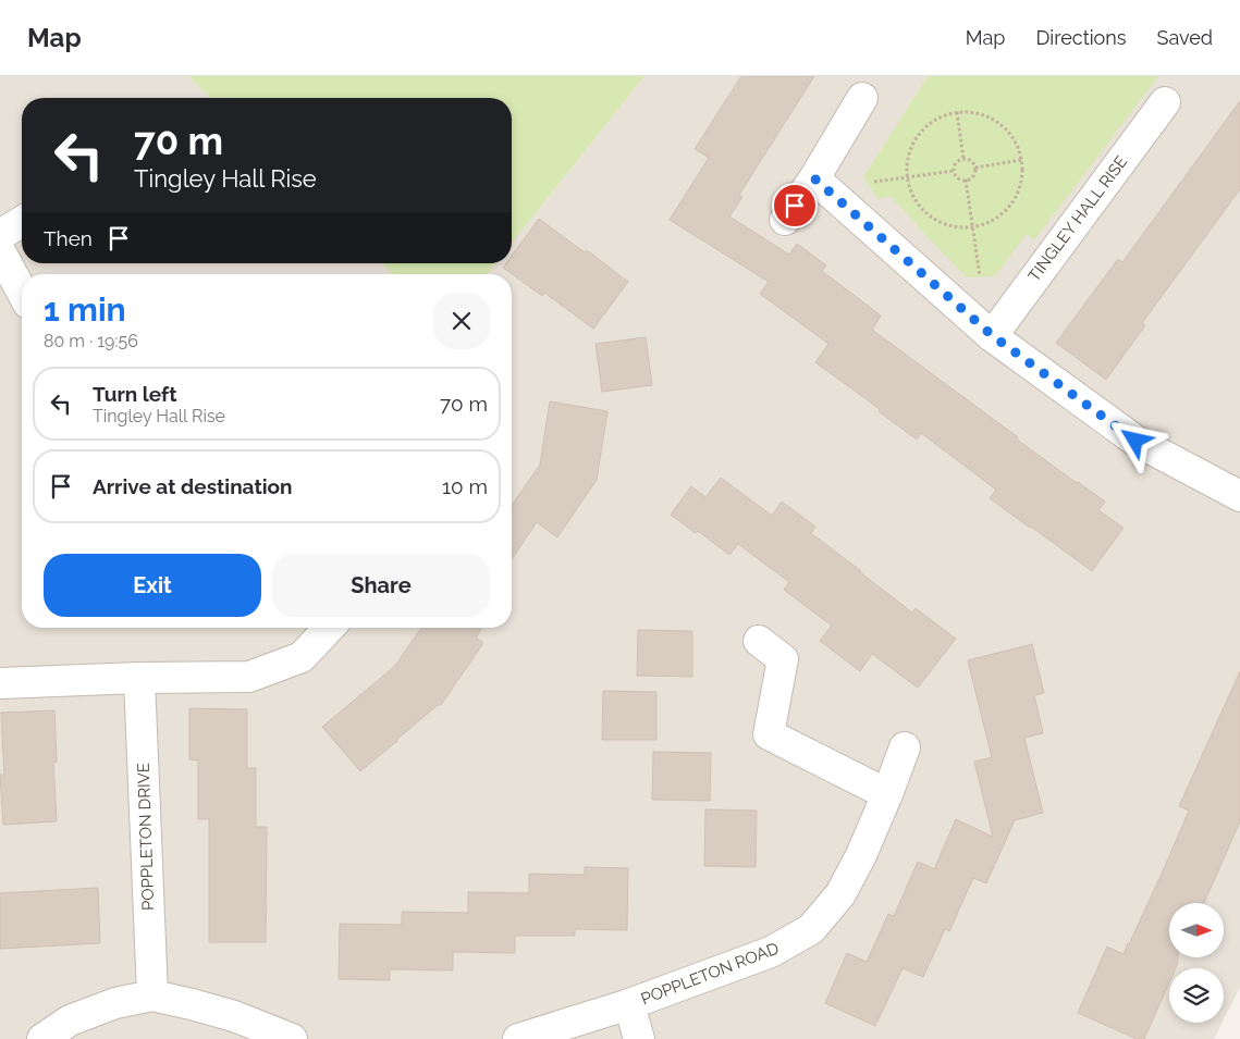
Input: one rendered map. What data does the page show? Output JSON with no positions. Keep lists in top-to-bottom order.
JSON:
{
  "streets": {
    "street": ["TINGLEY HALL RISE", "POPPLETON DRIVE", "POPPLETON ROAD"]
  },
  "north": "right",
  "page": {
    "header": "Map",
    "nav": ["Map", "Directions", "Saved"],
    "turn": ["70 m", "Tingley Hall Rise"],
    "then": "Then",
    "heading": ["1 min", "80 m · 19:56"],
    "list": [
      {
        "name": "Turn left",
        "note": "Tingley Hall Rise",
        "value": "70 m"
      },
      {
        "name": "Arrive at destination",
        "value": "10 m"
      }
    ],
    "buttons": ["Exit", "Share"]
  }
}
